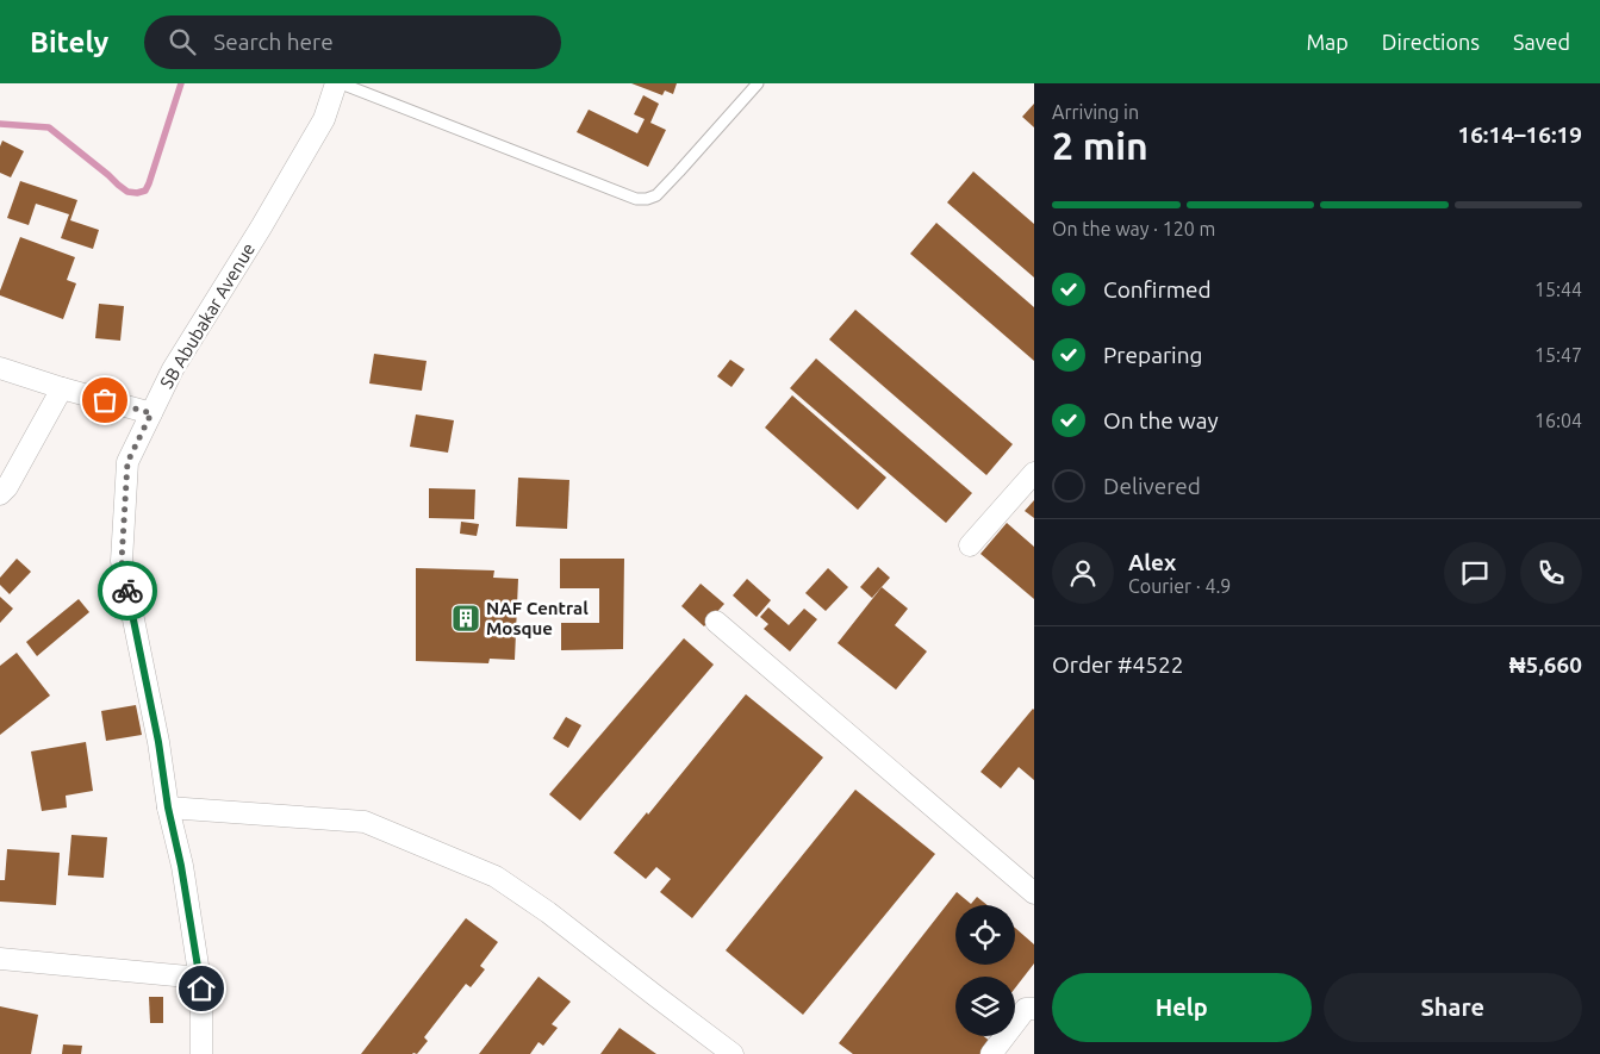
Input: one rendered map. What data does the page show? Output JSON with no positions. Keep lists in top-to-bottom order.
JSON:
{
  "streets": {
    "street": ["SB Abubakar Avenue"]
  },
  "places": {
    "building": ["NAF Central Mosque"]
  },
  "page": {
    "header": "Bitely",
    "search": "Search here",
    "nav": ["Map", "Directions", "Saved"],
    "heading": ["2 min", "Arriving in", "16:14–16:19"],
    "panel": [
      "Alex",
      "Courier · 4.9",
      "Order #4522",
      "₦5,660"
    ],
    "bar": "On the way · 120 m",
    "list": [
      ["Confirmed", "15:44"],
      ["Preparing", "15:47"],
      ["On the way", "16:04"],
      "Delivered"
    ],
    "buttons": ["Help", "Share"]
  }
}
